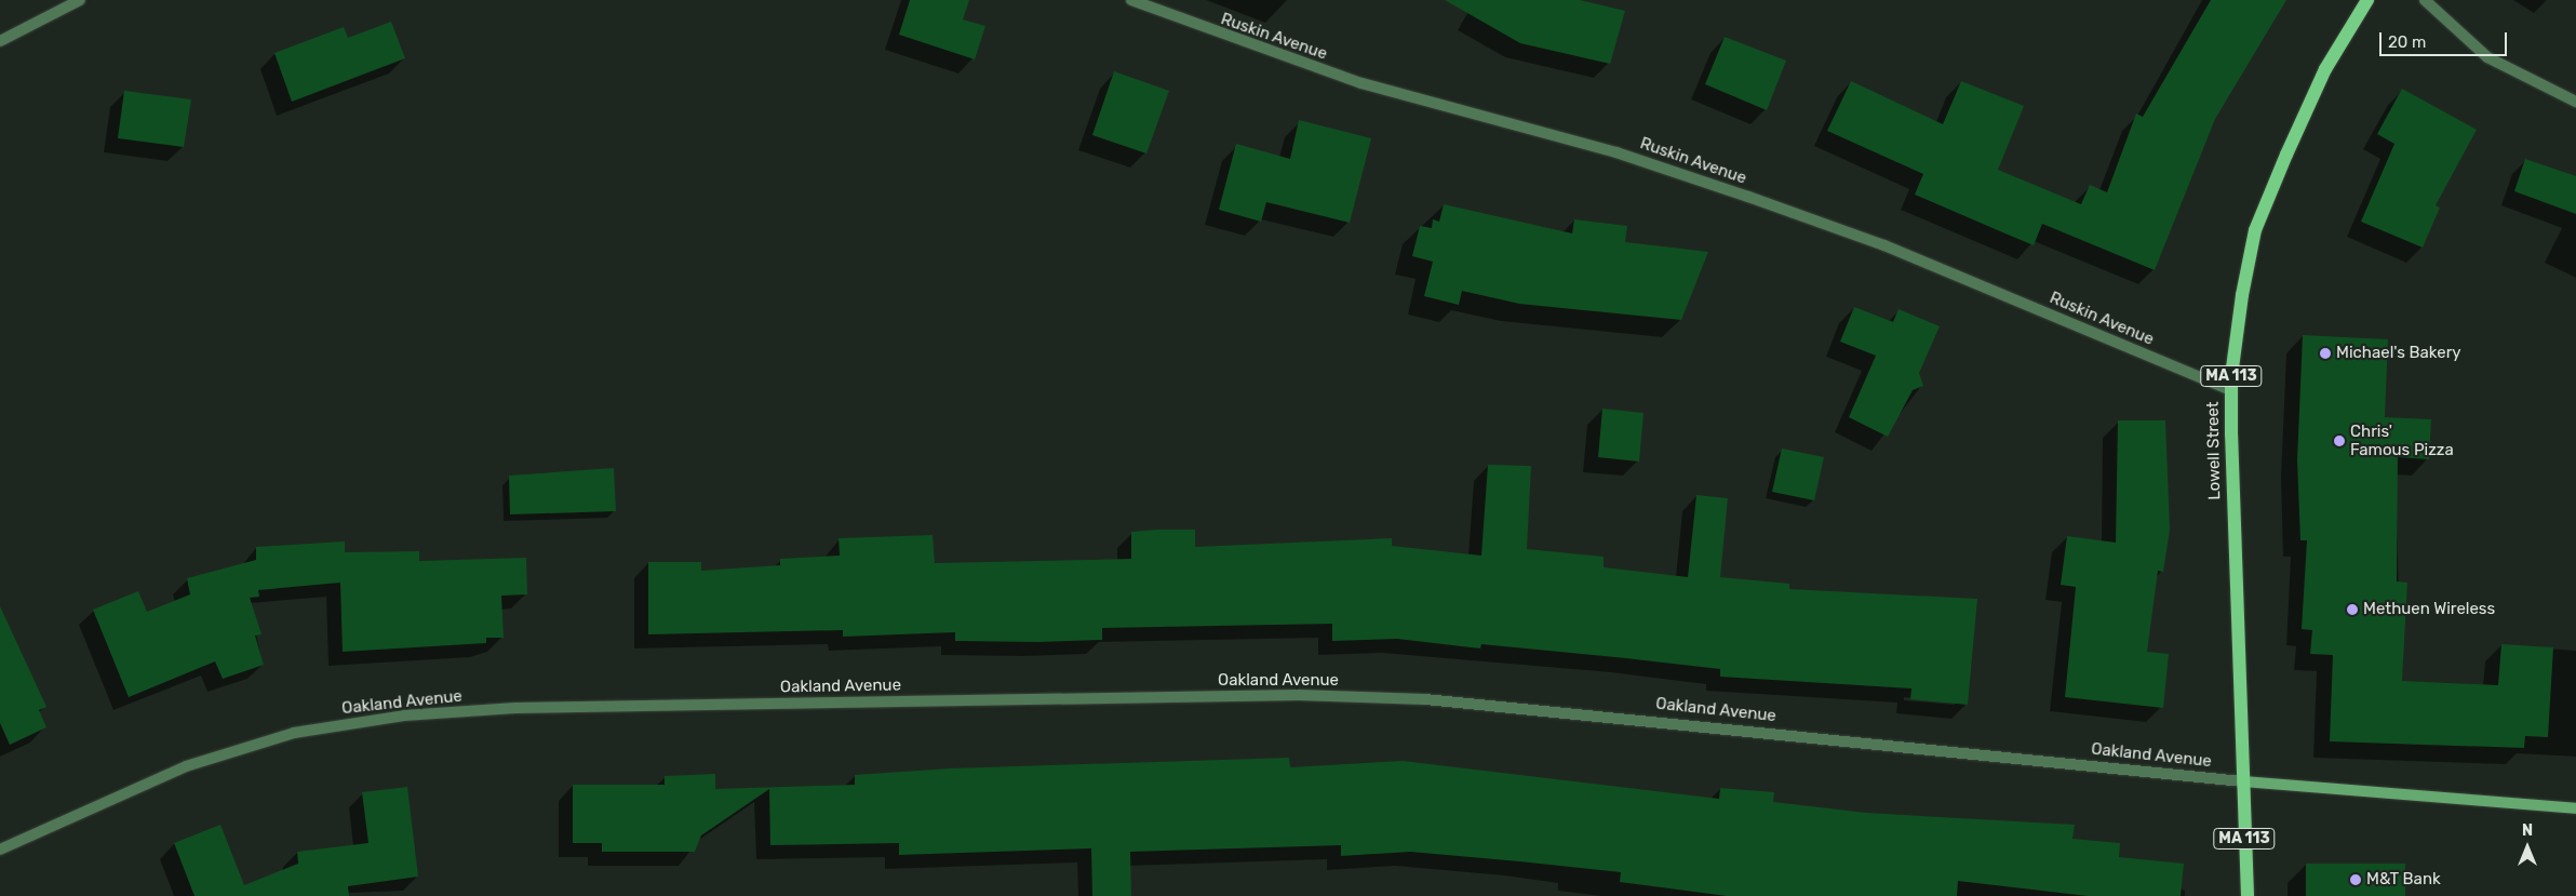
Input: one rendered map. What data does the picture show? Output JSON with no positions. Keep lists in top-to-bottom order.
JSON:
{
  "streets": {
    "main road": ["MA 113", "Lowell Street"],
    "street": ["Ruskin Avenue", "Oakland Avenue"]
  },
  "crossings": [
    ["Ruskin Avenue", "Lowell Street"],
    ["Lowell Street", "Oakland Avenue"]
  ],
  "places": [
    "Michael's Bakery",
    "Chris' Famous Pizza",
    "Methuen Wireless",
    "M&T Bank"
  ],
  "scale_bar": "20 m",
  "north": "top"
}
